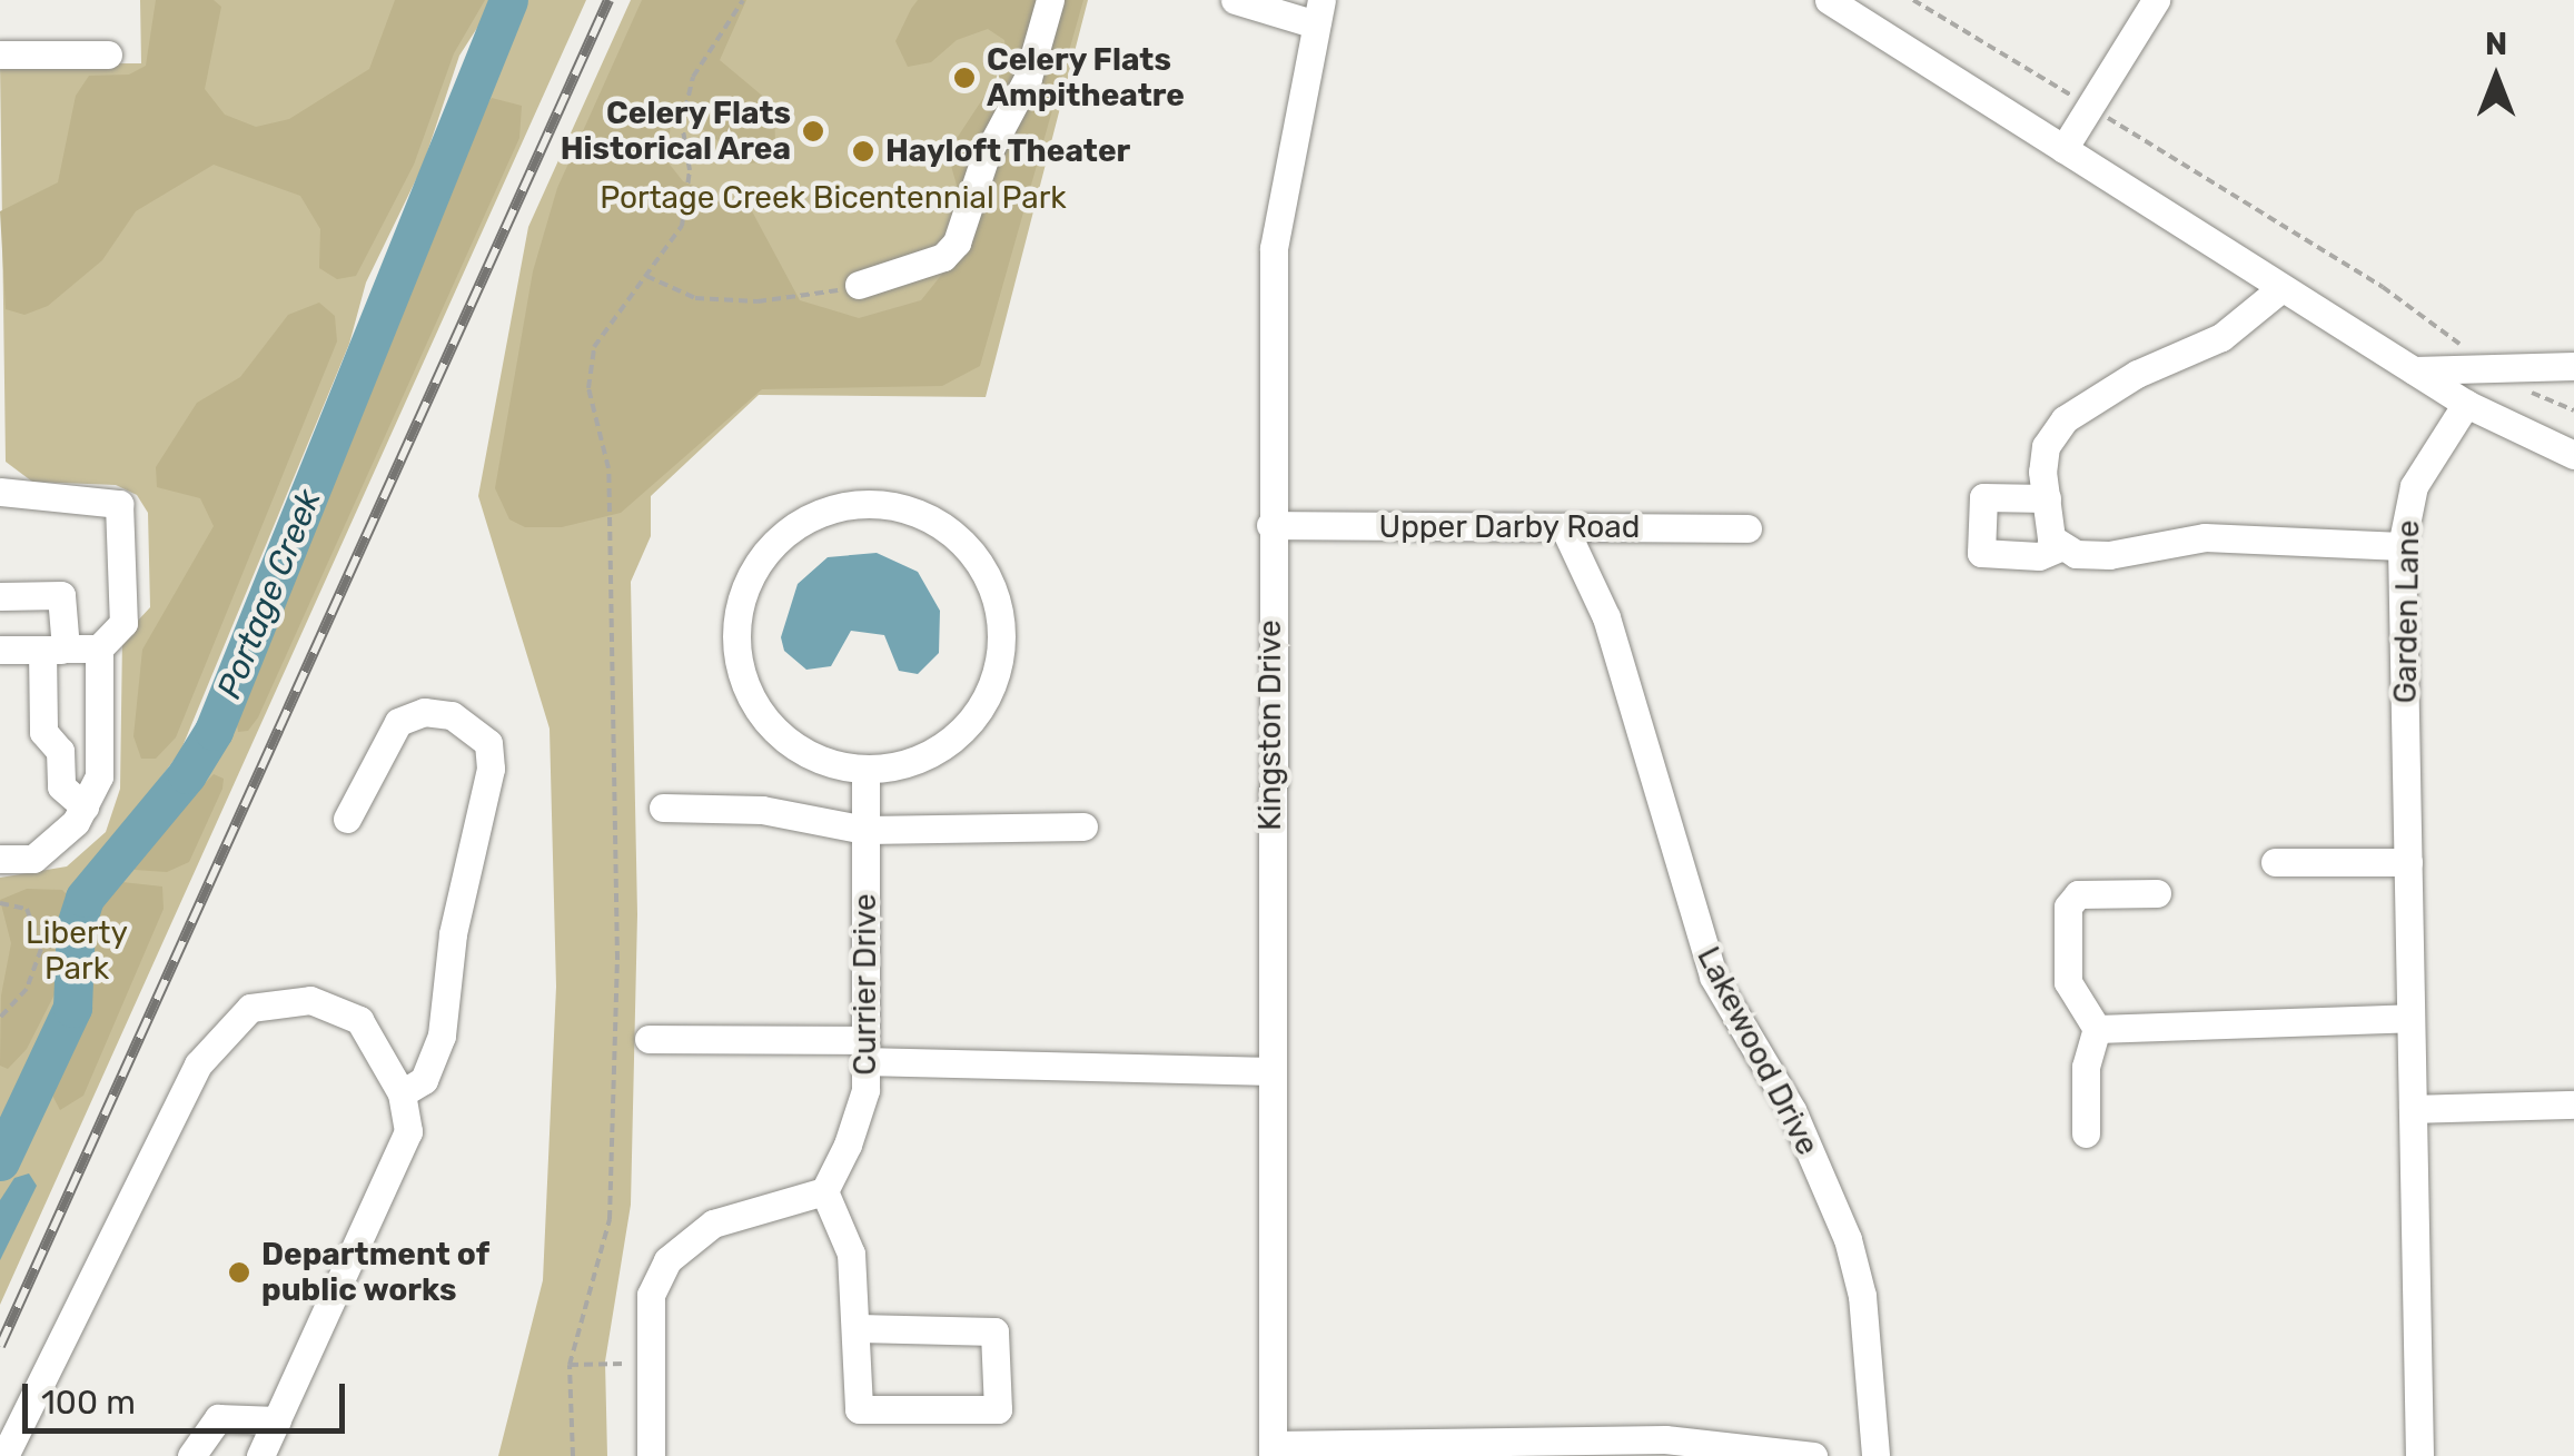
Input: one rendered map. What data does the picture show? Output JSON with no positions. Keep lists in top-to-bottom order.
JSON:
{
  "streets": {
    "street": [
      "Upper Darby Road",
      "Garden Lane",
      "Kingston Drive",
      "Currier Drive",
      "Lakewood Drive"
    ]
  },
  "crossings": [
    ["Upper Darby Road", "Kingston Drive"],
    ["Upper Darby Road", "Lakewood Drive"]
  ],
  "water": ["Portage Creek"],
  "parks": ["Portage Creek Bicentennial Park", "Liberty Park"],
  "places": [
    "Celery Flats Ampitheatre",
    "Celery Flats Historical Area",
    "Hayloft Theater",
    "Department of public works"
  ],
  "scale_bar": "100 m",
  "north": "top"
}
